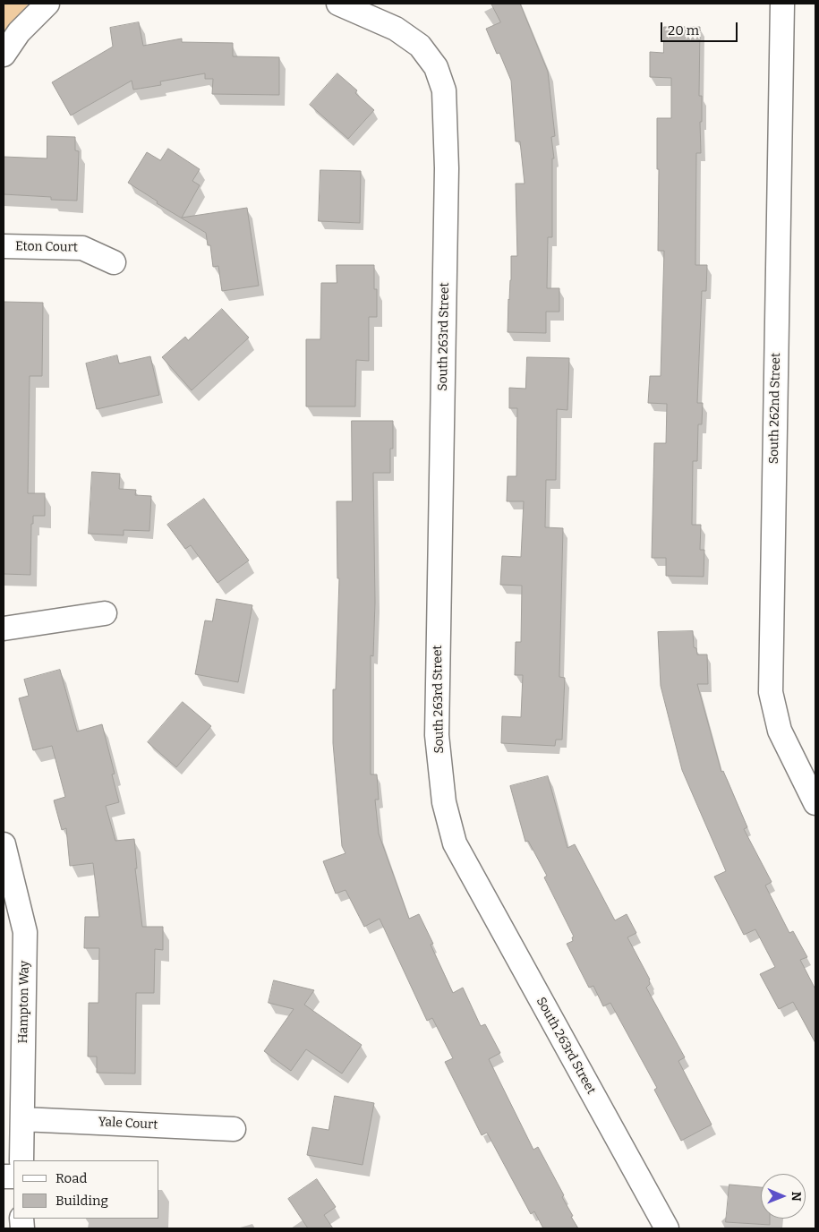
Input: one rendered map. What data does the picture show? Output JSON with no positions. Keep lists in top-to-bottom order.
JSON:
{
  "streets": {
    "street": [
      "Eton Court",
      "South 263rd Street",
      "South 262nd Street",
      "Hampton Way",
      "Yale Court"
    ]
  },
  "crossings": [
    ["Hampton Way", "Yale Court"]
  ],
  "legend": ["Road", "Building"],
  "scale_bar": "20 m",
  "north": "right"
}
